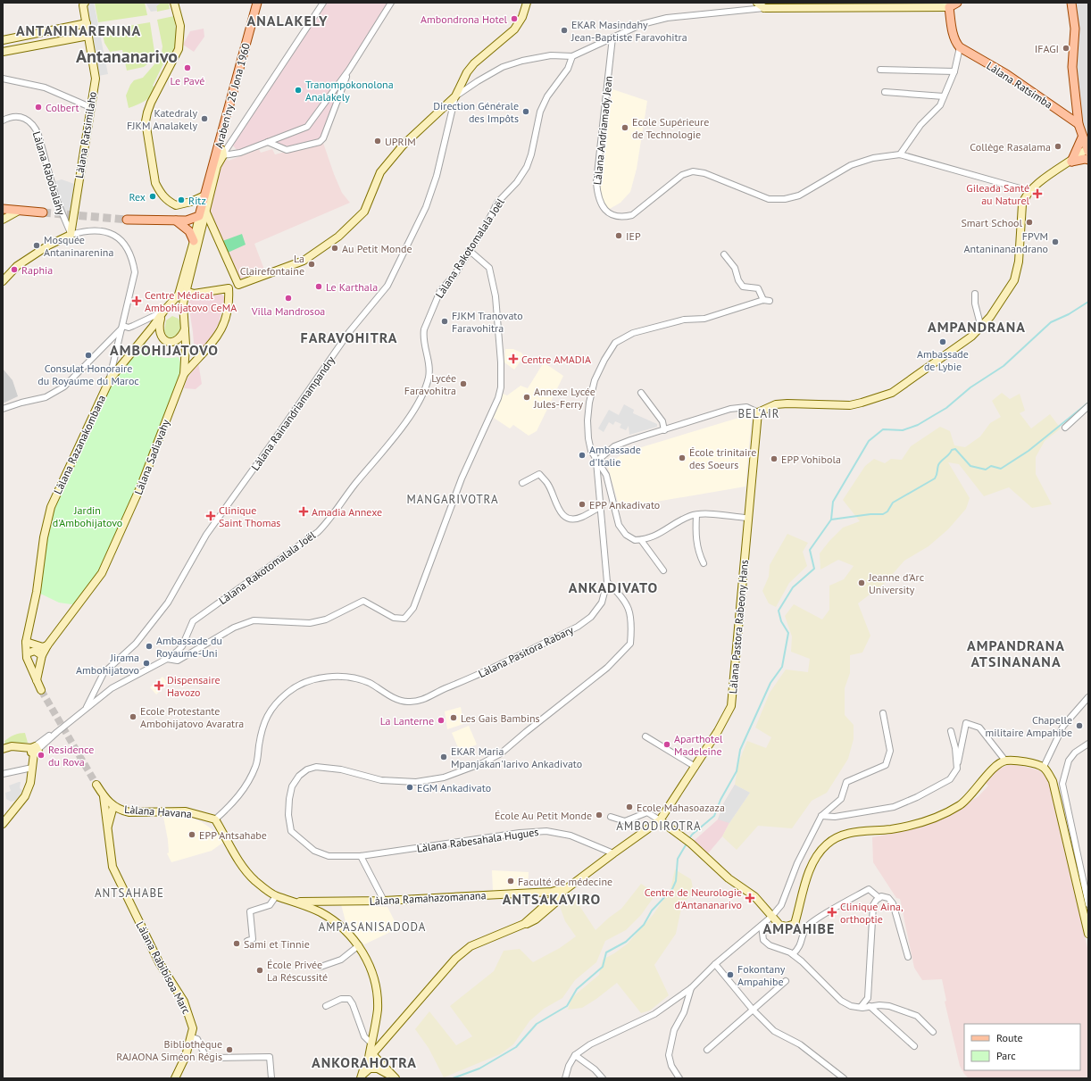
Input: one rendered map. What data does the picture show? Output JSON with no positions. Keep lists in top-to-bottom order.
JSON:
{
  "streets": {
    "main road": [
      "Làlana Ratsimba",
      "Araben'ny 26 Jona 1960",
      "Làlana Ratsimilaho",
      "Làlana Razanakombana",
      "Làlana Sadiavahy",
      "Làlana Pastora Rabeony Hans",
      "Làlana Havana",
      "Làlana Ramahazomanana",
      "Làlana Rabibisoa Marc"
    ],
    "street": [
      "Làlana Andriamady Jean",
      "Làlana Rabobalahy",
      "Làlana Rakotomalala Joël",
      "Làlana Rainandriamampandry",
      "Làlana Pasitora Rabary",
      "Làlana Rabesahala Hugues"
    ]
  },
  "crossings": [
    ["Araben'ny 26 Jona 1960", "Làlana Sadiavahy"],
    ["Làlana Ratsimilaho", "Làlana Rabobalahy"],
    ["Làlana Rakotomalala Joël", "Làlana Rainandriamampandry"],
    ["Làlana Razanakombana", "Làlana Sadiavahy"],
    ["Làlana Pasitora Rabary", "Làlana Havana"],
    ["Làlana Pasitora Rabary", "Làlana Rabesahala Hugues"],
    ["Làlana Havana", "Làlana Rabibisoa Marc"]
  ],
  "districts": [
    "ANALAKELY",
    "ANTANINARENINA",
    "Antananarivo",
    "AMPANDRANA",
    "FARAVOHITRA",
    "AMBOHIJATOVO",
    "BEL'AIR",
    "MANGARIVOTRA",
    "ANKADIVATO",
    "AMPANDRANA ATSINANANA",
    "AMBODIROTRA",
    "ANTSAHABE",
    "ANTSAKAVIRO",
    "AMPASANISADODA",
    "AMPAHIBE",
    "ANKORAHOTRA"
  ],
  "parks": ["Jardin d'Ambohijatovo"],
  "places": {
    "other": [
      "Ambondrona Hotel",
      "EKAR Masindahy Jean-Baptiste Faravohitra",
      "IFAGI",
      "Le Pavé",
      "Tranompokonolona Analakely",
      "Colbert",
      "Direction Générale des Impôts",
      "Katedraly FJKM Analakely",
      "Ecole Supérieure de Technologie",
      "UPRIM",
      "Collège Rasalama",
      "Rex",
      "Ritz",
      "Smart School",
      "IEP",
      "FPVM Antaninanandrano",
      "Mosquée Antaninarenina",
      "Au Petit Monde",
      "La Clairefontaine",
      "Raphia",
      "Le Karthala",
      "Villa Mandrosoa",
      "FJKM Tranovato Faravohitra",
      "Ambassade de Lybie",
      "Consulat Honoraire du Royaume du Maroc",
      "Lycée Faravohitra",
      "Annexe Lycée Jules-Ferry",
      "Ambassade d'Italie",
      "École trinitaire des Soeurs",
      "EPP Vohibola",
      "EPP Ankadivato",
      "Jeanne d'Arc University",
      "Ambassade du Royaume-Uni",
      "Jirama Ambohijatovo",
      "Ecole Protestante Ambohijatovo Avaratra",
      "Les Gais Bambins",
      "La Lanterne",
      "Chapelle militaire Ampahibe",
      "Aparthotel Madeleine",
      "Residence du Rova",
      "EKAR Maria Mpanjakan'Iarivo Ankadivato",
      "EGM Ankadivato",
      "Ecole Mahasoazaza",
      "École Au Petit Monde",
      "EPP Antsahabe",
      "Faculté de médecine",
      "Sami et Tinnie",
      "École Privée La Réscussité",
      "Fokontany Ampahibe",
      "Bibliothèque RAJAONA Siméon Régis"
    ],
    "health": [
      "Gileada Santé au Naturel",
      "Centre Médical Ambohijatovo CeMA",
      "Centre AMADIA",
      "Amadia Annexe",
      "Clinique Saint Thomas",
      "Dispensaire Havozo",
      "Centre de Neurologie d'Antananarivo",
      "Clinique Aina, orthoptie"
    ]
  },
  "legend": ["Route", "Parc"]
}
